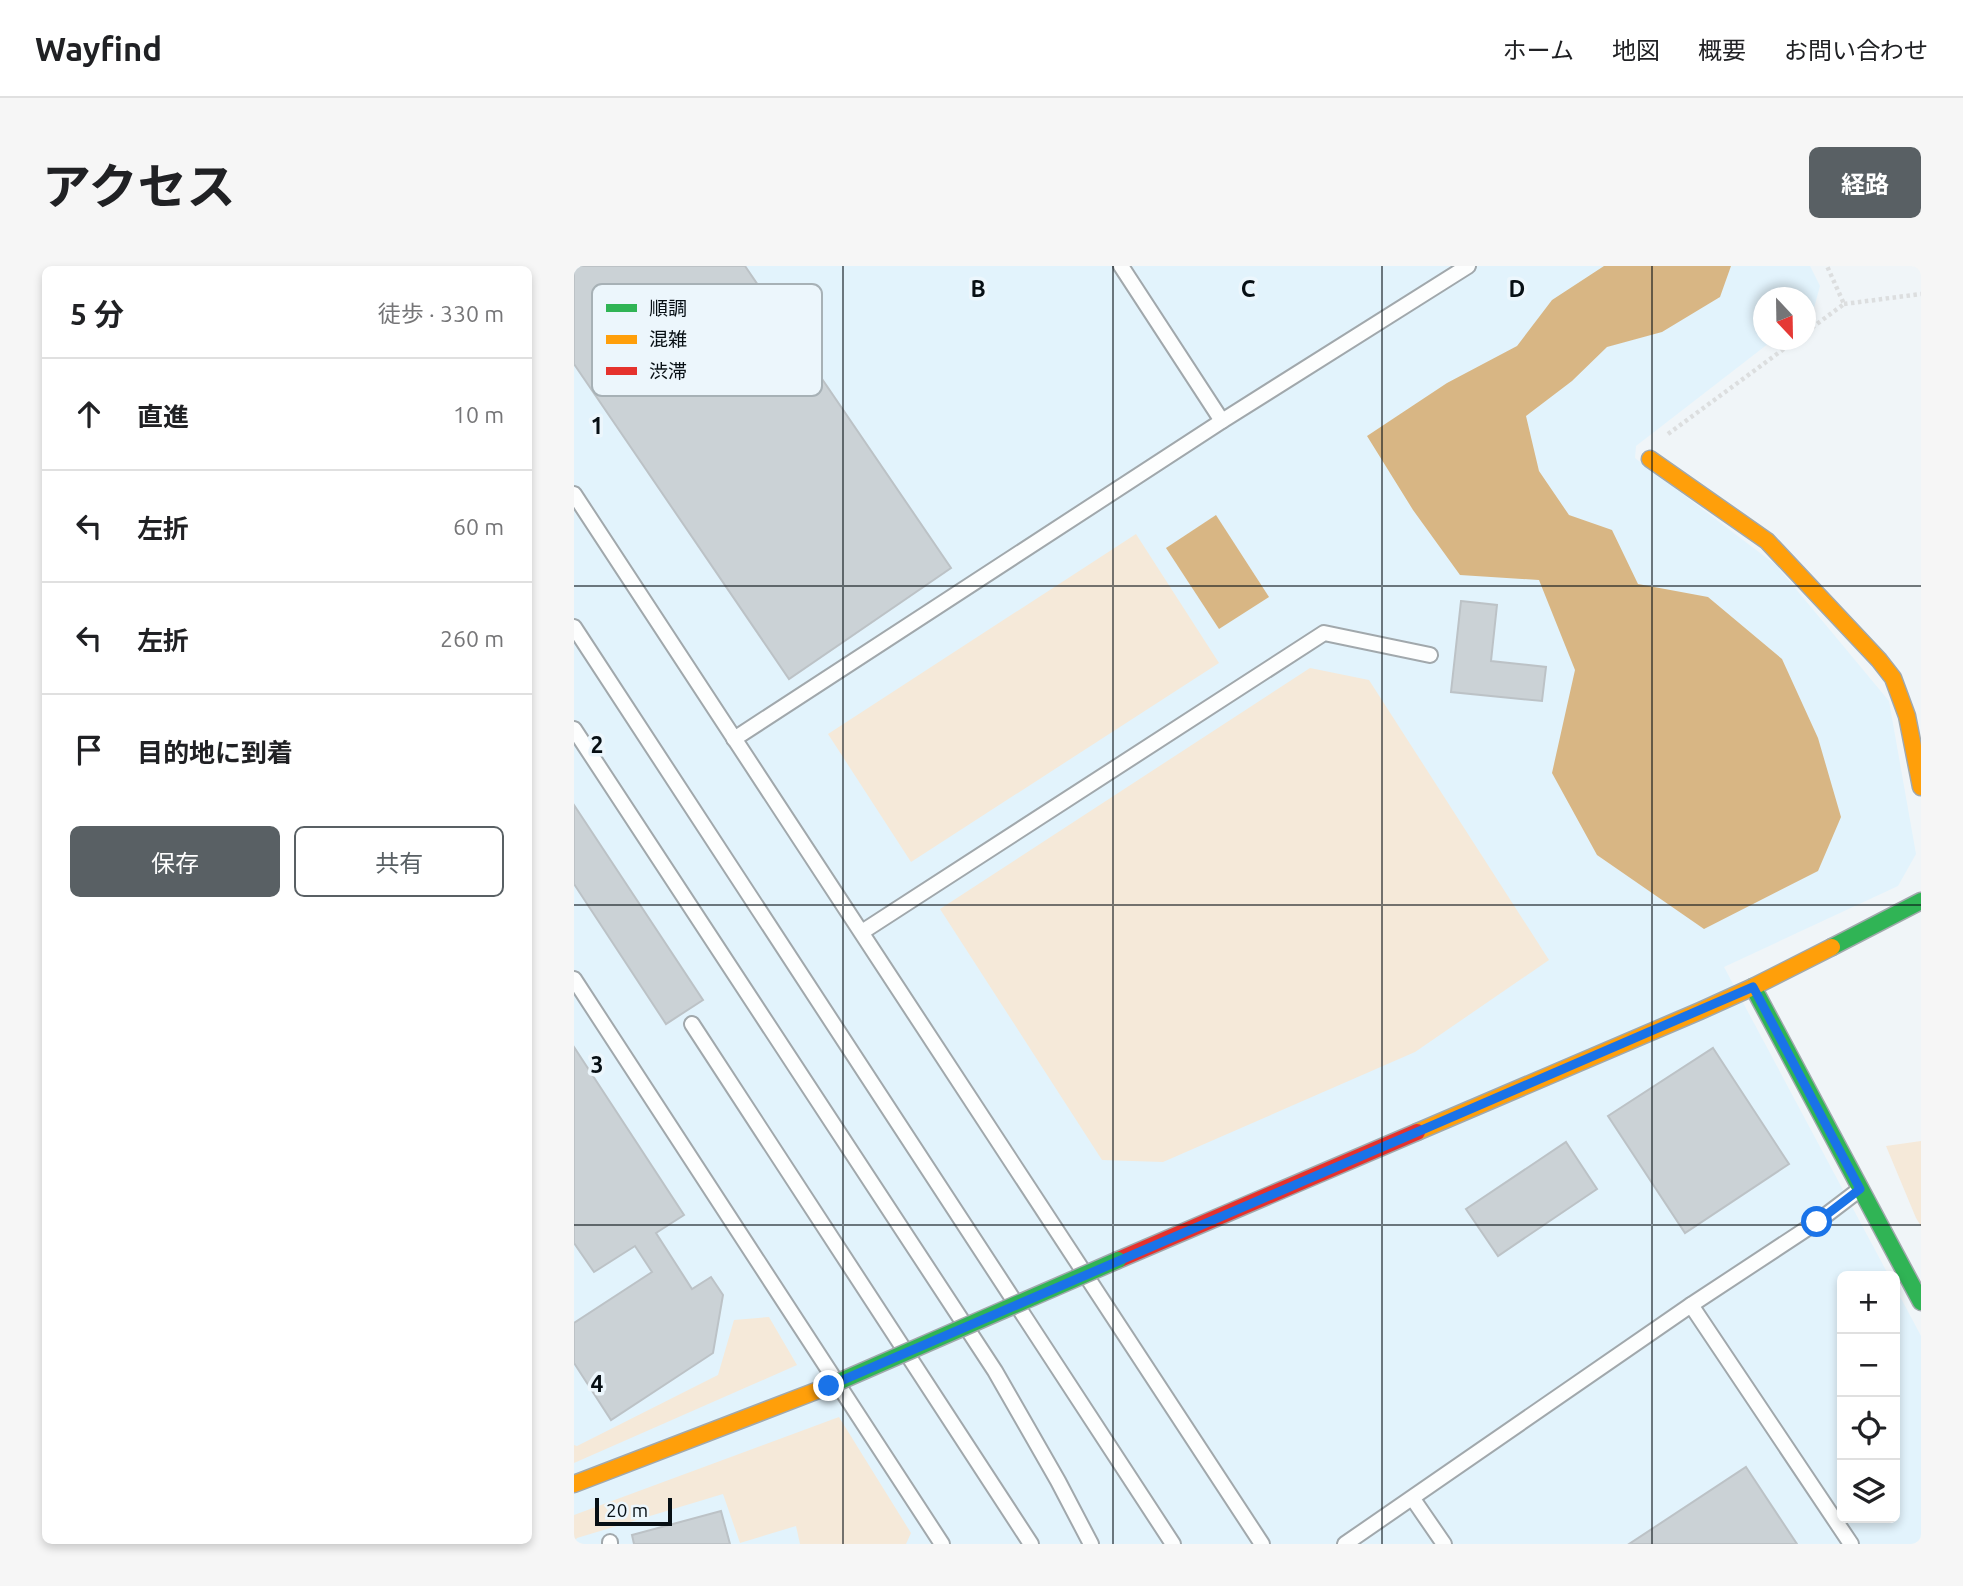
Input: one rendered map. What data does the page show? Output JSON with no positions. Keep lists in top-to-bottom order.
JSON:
{
  "legend": ["順調", "混雑", "渋滞"],
  "scale_bar": "20 m",
  "north": "bottom",
  "page": {
    "header": "Wayfind",
    "nav": [
      "ホーム",
      "地図",
      "概要",
      "お問い合わせ"
    ],
    "title": "アクセス",
    "buttons": [
      "経路",
      ["保存", "共有"]
    ],
    "heading": ["5 分", "徒歩 · 330 m"],
    "list": [
      ["直進", "10 m"],
      ["左折", "60 m"],
      ["左折", "260 m"],
      "目的地に到着"
    ],
    "map_buttons": ["+", "−"],
    "scale": "20 m"
  },
  "grid": {
    "columns": ["B", "C", "D"],
    "rows": [
      "1",
      "2",
      "3",
      "4"
    ]
  }
}
